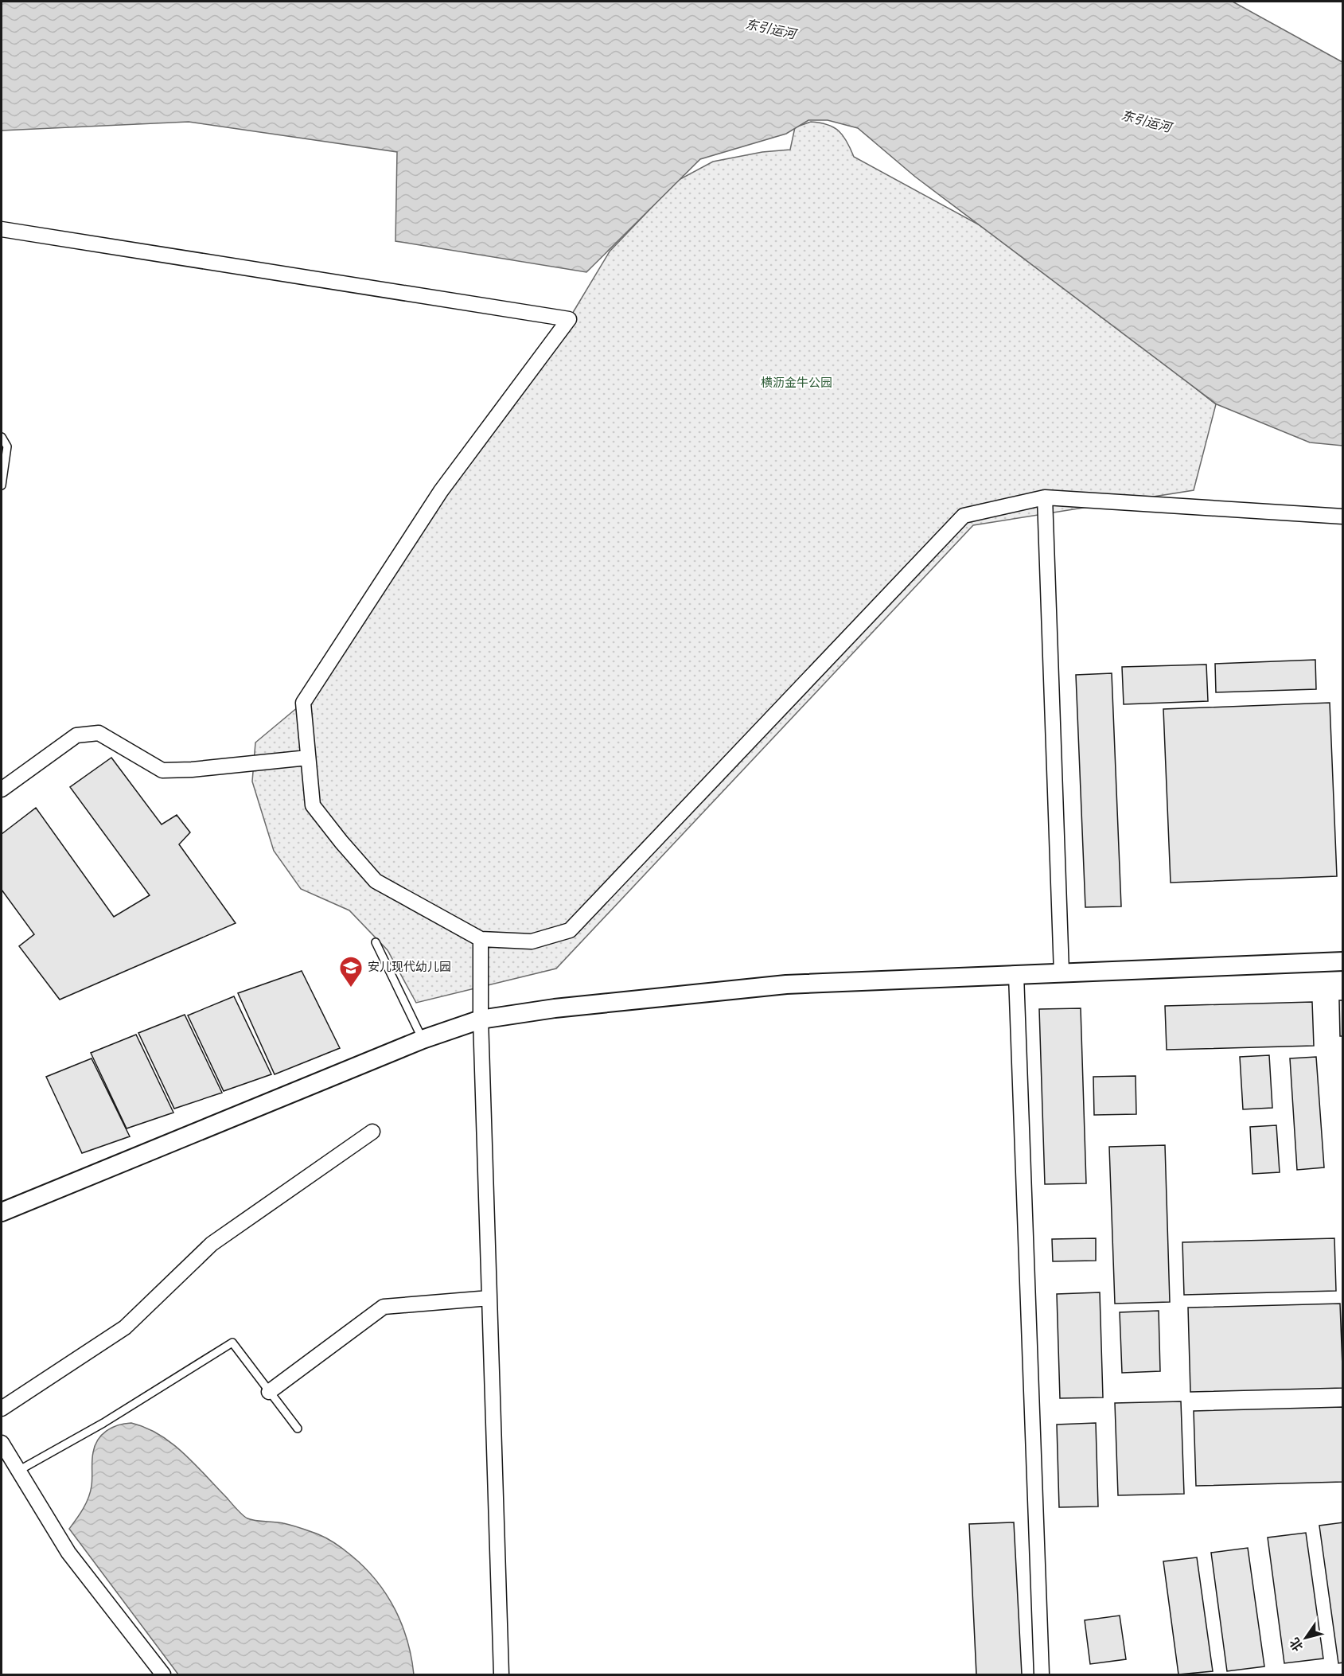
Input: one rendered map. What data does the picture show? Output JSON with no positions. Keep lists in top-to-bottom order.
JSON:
{
  "water": ["东引运河"],
  "parks": ["横沥金牛公园"],
  "places": {
    "school or university": ["安儿现代幼儿园"]
  },
  "north": "bottom left"
}
